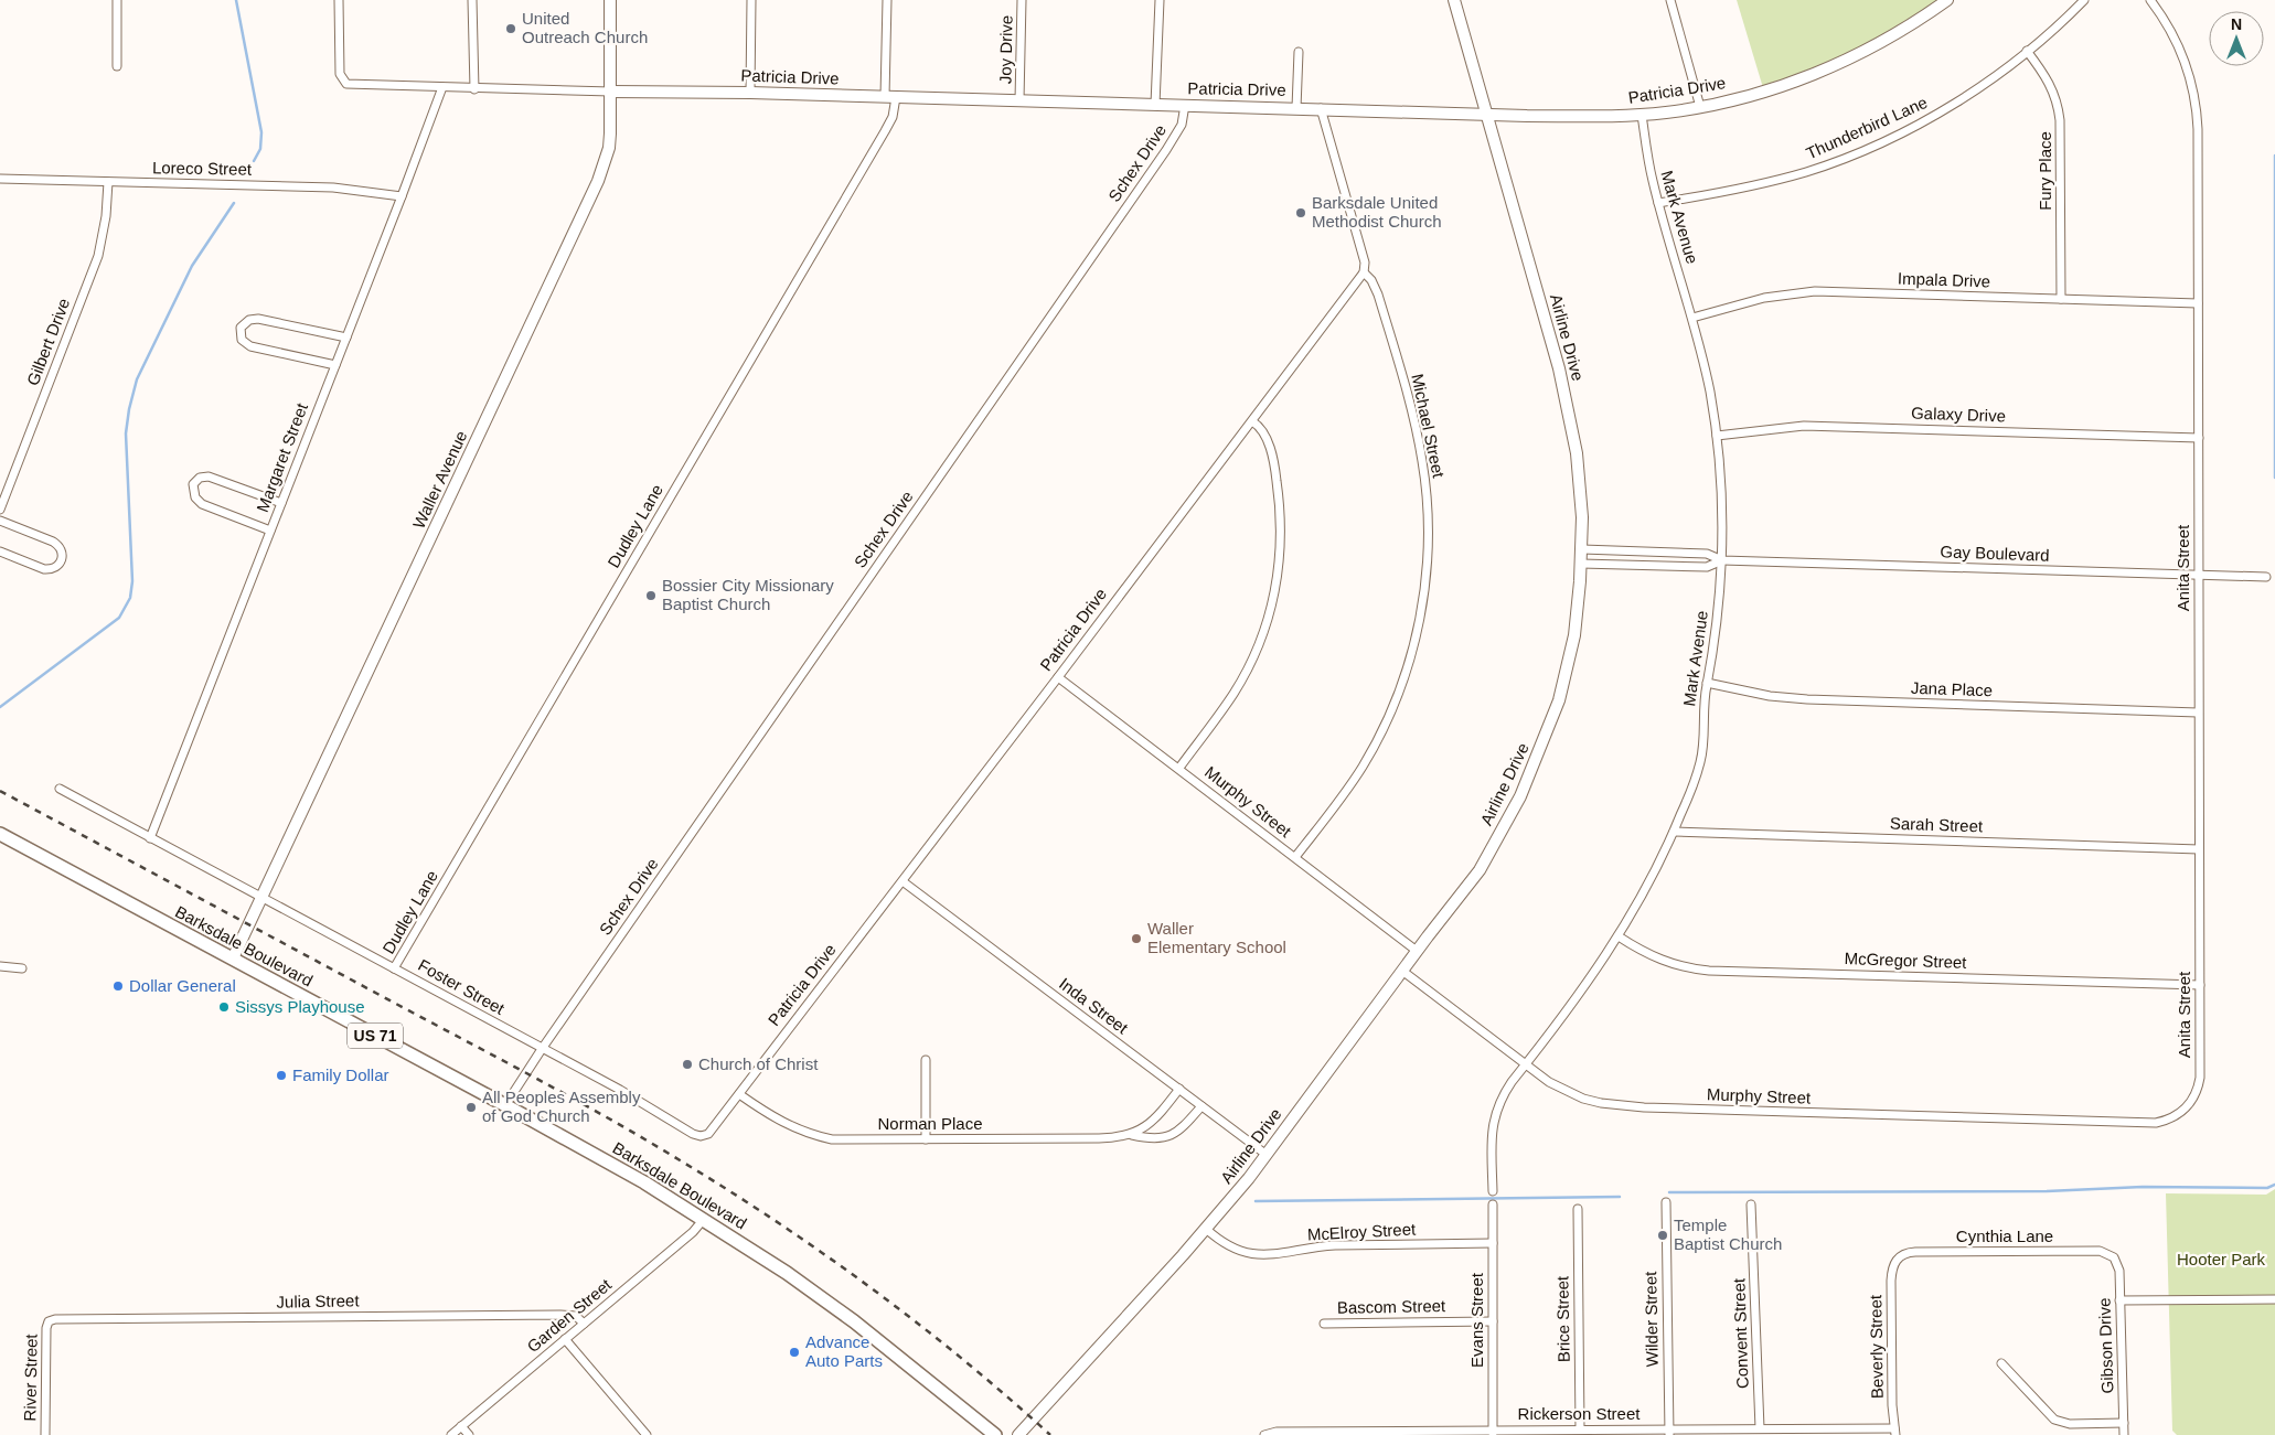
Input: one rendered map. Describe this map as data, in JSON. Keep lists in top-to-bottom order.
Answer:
{
  "streets": {
    "main road": ["Barksdale Boulevard", "US 71"],
    "street": [
      "Joy Drive",
      "Patricia Drive",
      "Thunderbird Lane",
      "Schex Drive",
      "Loreco Street",
      "Fury Place",
      "Mark Avenue",
      "Impala Drive",
      "Airline Drive",
      "Gilbert Drive",
      "Galaxy Drive",
      "Michael Street",
      "Margaret Street",
      "Waller Avenue",
      "Dudley Lane",
      "Gay Boulevard",
      "Anita Street",
      "Jana Place",
      "Murphy Street",
      "Sarah Street",
      "McGregor Street",
      "Foster Street",
      "Inda Street",
      "Norman Place",
      "McElroy Street",
      "Cynthia Lane",
      "Julia Street",
      "Bascom Street",
      "Garden Street",
      "Brice Street",
      "Wilder Street",
      "Evans Street",
      "Convent Street",
      "Gibson Drive",
      "Beverly Street",
      "River Street",
      "Rickerson Street"
    ]
  },
  "crossings": [
    ["Joy Drive", "Patricia Drive"],
    ["Patricia Drive", "Schex Drive"],
    ["Patricia Drive", "Mark Avenue"],
    ["Patricia Drive", "Airline Drive"],
    ["Patricia Drive", "Michael Street"],
    ["Patricia Drive", "Margaret Street"],
    ["Patricia Drive", "Waller Avenue"],
    ["Patricia Drive", "Dudley Lane"],
    ["Patricia Drive", "Murphy Street"],
    ["Patricia Drive", "Foster Street"],
    ["Patricia Drive", "Inda Street"],
    ["Patricia Drive", "Norman Place"],
    ["Thunderbird Lane", "Fury Place"],
    ["Thunderbird Lane", "Mark Avenue"],
    ["Schex Drive", "Barksdale Boulevard"],
    ["Schex Drive", "Foster Street"],
    ["Loreco Street", "Gilbert Drive"],
    ["Loreco Street", "Margaret Street"],
    ["Fury Place", "Impala Drive"],
    ["Mark Avenue", "Impala Drive"],
    ["Mark Avenue", "Galaxy Drive"],
    ["Mark Avenue", "Gay Boulevard"],
    ["Mark Avenue", "Jana Place"],
    ["Mark Avenue", "Murphy Street"],
    ["Mark Avenue", "Sarah Street"],
    ["Mark Avenue", "McGregor Street"],
    ["Impala Drive", "Anita Street"],
    ["Airline Drive", "Gay Boulevard"],
    ["Airline Drive", "Murphy Street"],
    ["Airline Drive", "Inda Street"],
    ["Airline Drive", "McElroy Street"],
    ["Galaxy Drive", "Anita Street"],
    ["Michael Street", "Murphy Street"],
    ["Margaret Street", "Foster Street"],
    ["Waller Avenue", "Barksdale Boulevard"],
    ["Waller Avenue", "Foster Street"],
    ["Dudley Lane", "Foster Street"],
    ["Gay Boulevard", "Anita Street"],
    ["Anita Street", "Jana Place"],
    ["Anita Street", "Murphy Street"],
    ["Anita Street", "Sarah Street"],
    ["Anita Street", "McGregor Street"],
    ["Barksdale Boulevard", "Garden Street"],
    ["Inda Street", "Norman Place"],
    ["McElroy Street", "Evans Street"],
    ["Cynthia Lane", "Gibson Drive"],
    ["Cynthia Lane", "Beverly Street"],
    ["Julia Street", "Garden Street"],
    ["Julia Street", "River Street"],
    ["Bascom Street", "Evans Street"],
    ["Brice Street", "Rickerson Street"],
    ["Wilder Street", "Rickerson Street"],
    ["Evans Street", "Rickerson Street"],
    ["Convent Street", "Rickerson Street"],
    ["Beverly Street", "Rickerson Street"]
  ],
  "parks": ["Hooter Park"],
  "places": [
    "United Outreach Church",
    "Barksdale United Methodist Church",
    "Bossier City Missionary Baptist Church",
    "Waller Elementary School",
    "Dollar General",
    "Sissys Playhouse",
    "Church of Christ",
    "Family Dollar",
    "All Peoples Assembly of God Church",
    "Temple Baptist Church",
    "Advance Auto Parts"
  ],
  "north": "top"
}
